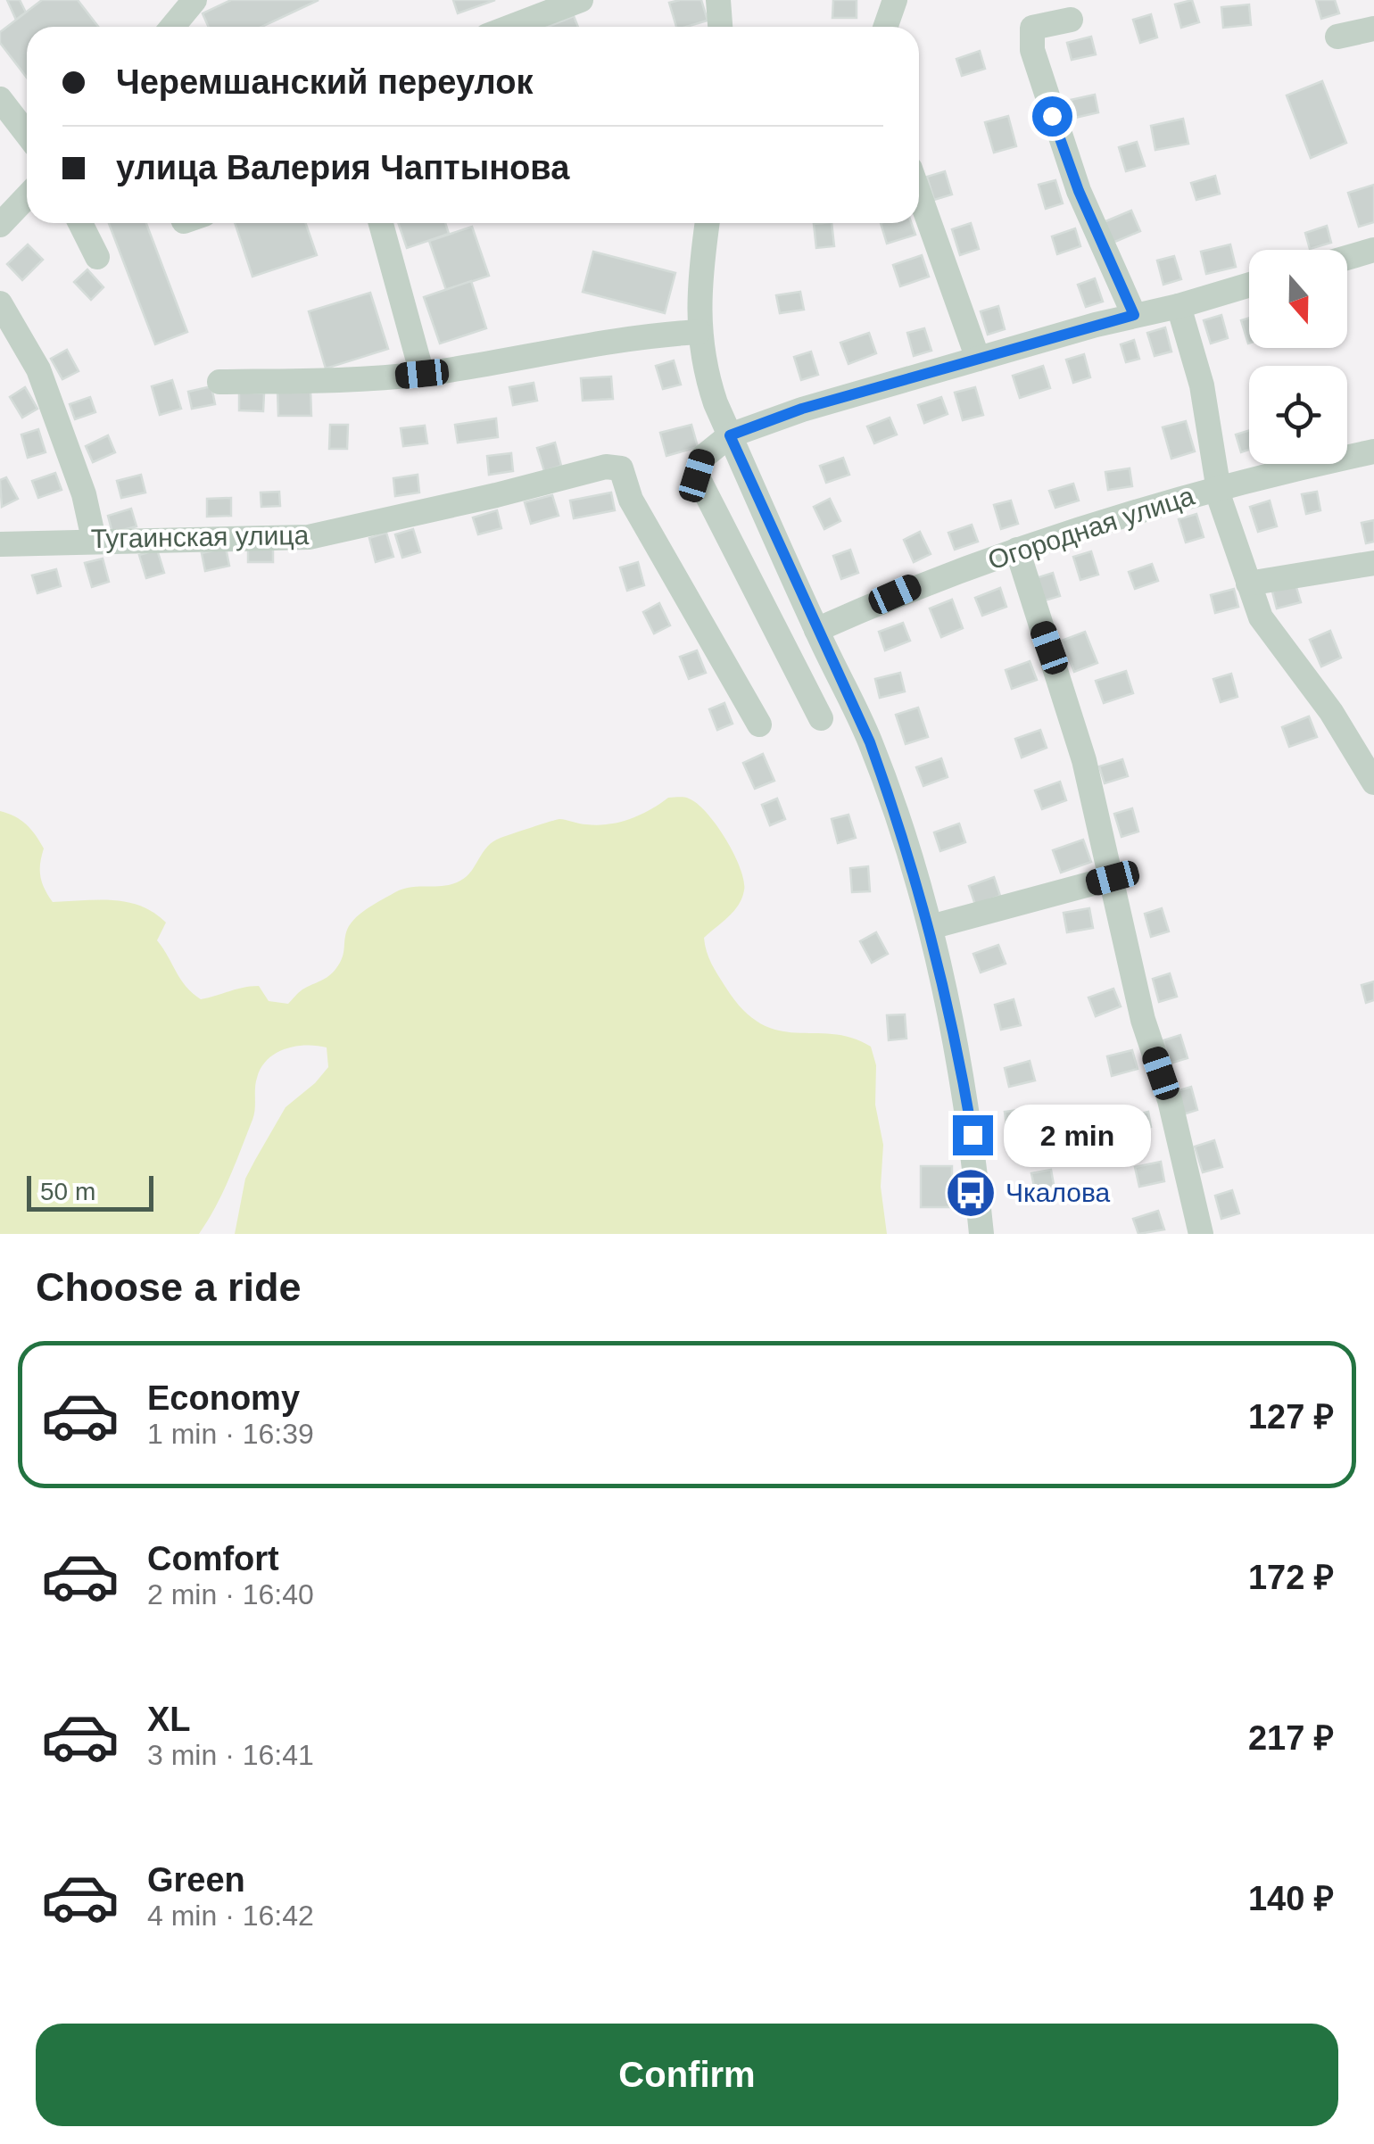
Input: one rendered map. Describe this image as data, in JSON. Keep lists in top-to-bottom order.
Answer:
{
  "streets": {
    "street": ["Огородная улица", "Тугаинская улица"]
  },
  "places": {
    "bus stop": ["Чкалова"]
  },
  "scale_bar": "50 m",
  "north": "bottom",
  "page": {
    "banner": ["Черемшанский переулок", "улица Валерия Чаптынова"],
    "bubble": "2 min",
    "scale": "50 m",
    "heading": "Choose a ride",
    "list": [
      {
        "name": "Economy",
        "note": "1 min · 16:39",
        "value": "127 ₽"
      },
      {
        "name": "Comfort",
        "note": "2 min · 16:40",
        "value": "172 ₽"
      },
      {
        "name": "XL",
        "note": "3 min · 16:41",
        "value": "217 ₽"
      },
      {
        "name": "Green",
        "note": "4 min · 16:42",
        "value": "140 ₽"
      }
    ],
    "buttons": "Confirm"
  }
}
